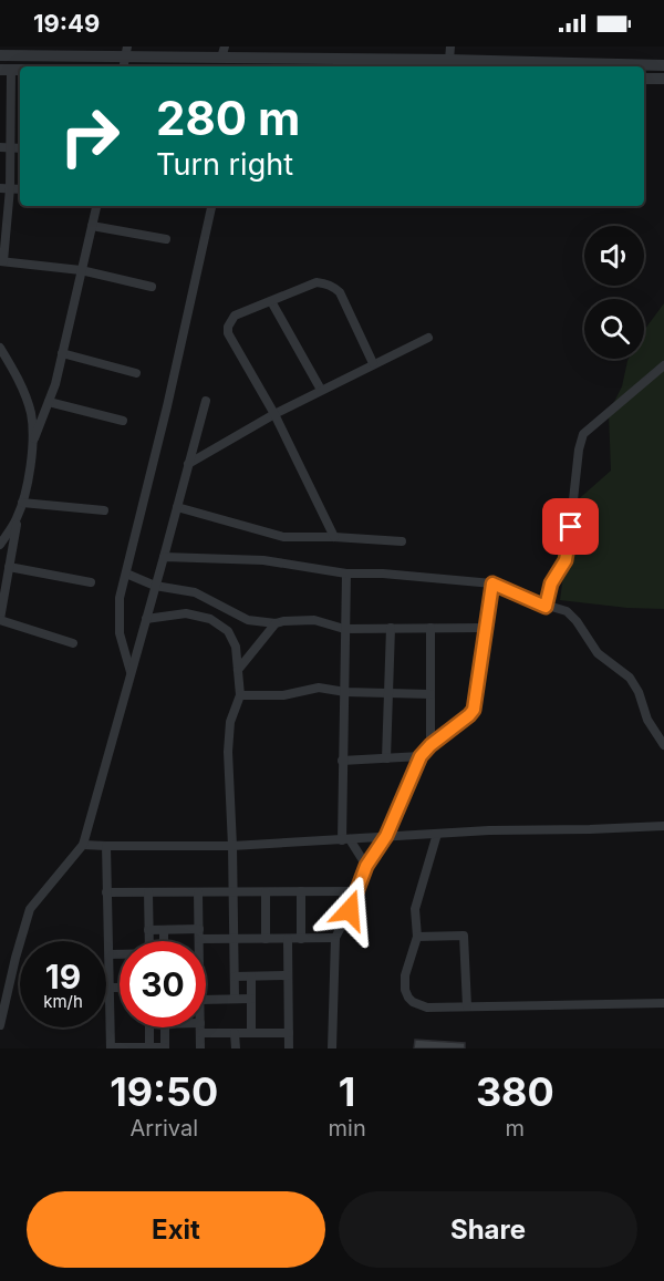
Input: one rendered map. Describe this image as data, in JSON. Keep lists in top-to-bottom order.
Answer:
{
  "page": {
    "status": "19:49",
    "turn": ["280 m", "Turn right"],
    "speed": "19 km/h",
    "limit": "30",
    "eta": [
      "19:50",
      "Arrival",
      "1",
      "min",
      "380",
      "m"
    ],
    "buttons": ["Exit", "Share"]
  }
}
